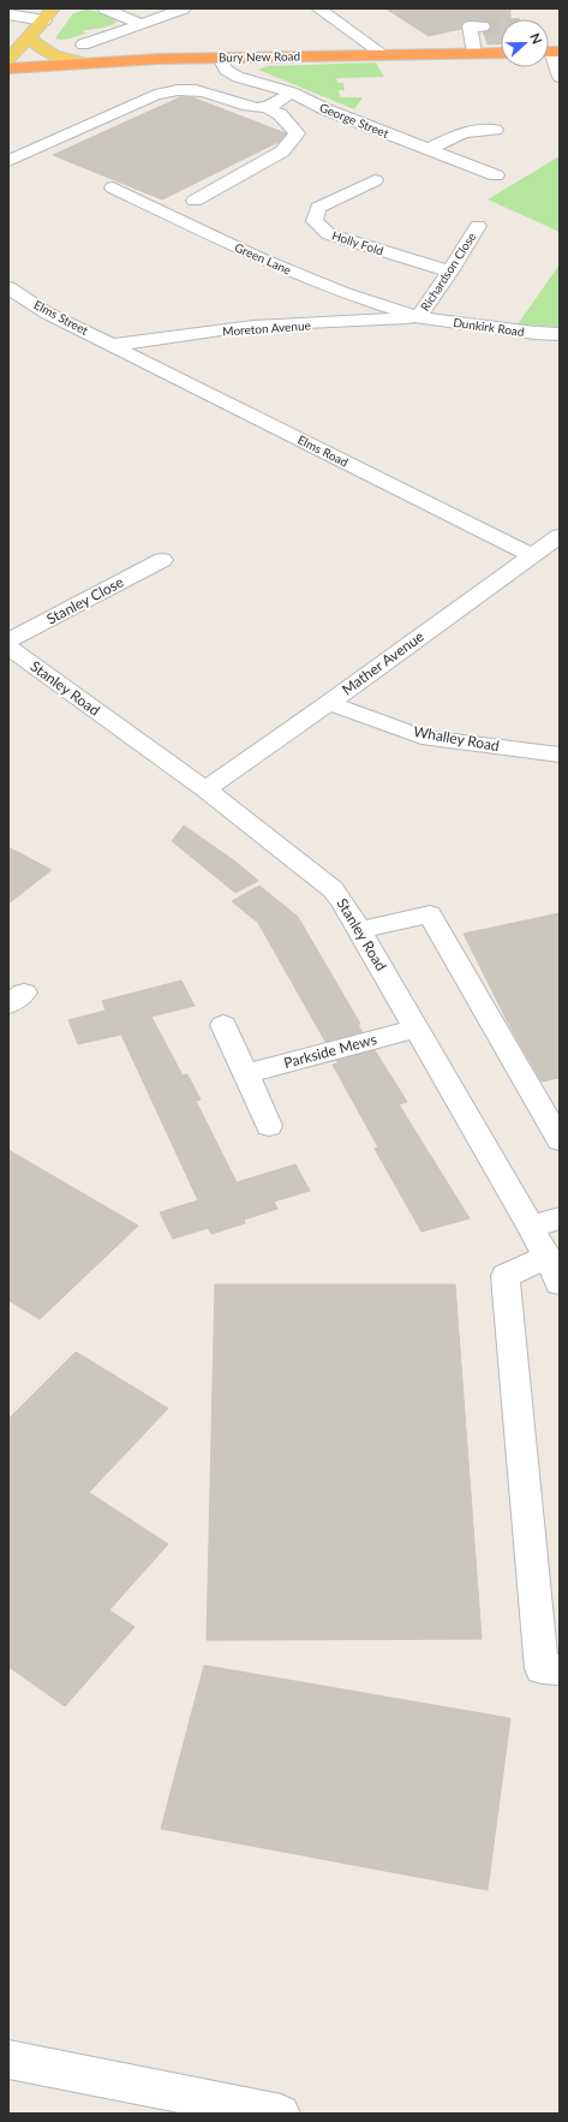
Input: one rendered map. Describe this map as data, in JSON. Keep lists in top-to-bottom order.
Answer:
{
  "streets": {
    "highway": ["Bury New Road"],
    "street": [
      "George Street",
      "Holly Fold",
      "Green Lane",
      "Richardson Close",
      "Elms Street",
      "Dunkirk Road",
      "Moreton Avenue",
      "Elms Road",
      "Stanley Close",
      "Mather Avenue",
      "Stanley Road",
      "Whalley Road",
      "Parkside Mews"
    ]
  },
  "crossings": [
    ["Bury New Road", "George Street"],
    ["Holly Fold", "Richardson Close"],
    ["Green Lane", "Richardson Close"],
    ["Green Lane", "Dunkirk Road"],
    ["Green Lane", "Moreton Avenue"],
    ["Richardson Close", "Dunkirk Road"],
    ["Richardson Close", "Moreton Avenue"],
    ["Elms Street", "Moreton Avenue"],
    ["Elms Street", "Elms Road"],
    ["Dunkirk Road", "Moreton Avenue"],
    ["Moreton Avenue", "Elms Road"],
    ["Elms Road", "Mather Avenue"],
    ["Mather Avenue", "Stanley Road"],
    ["Mather Avenue", "Whalley Road"],
    ["Stanley Road", "Parkside Mews"]
  ],
  "north": "right"
}
